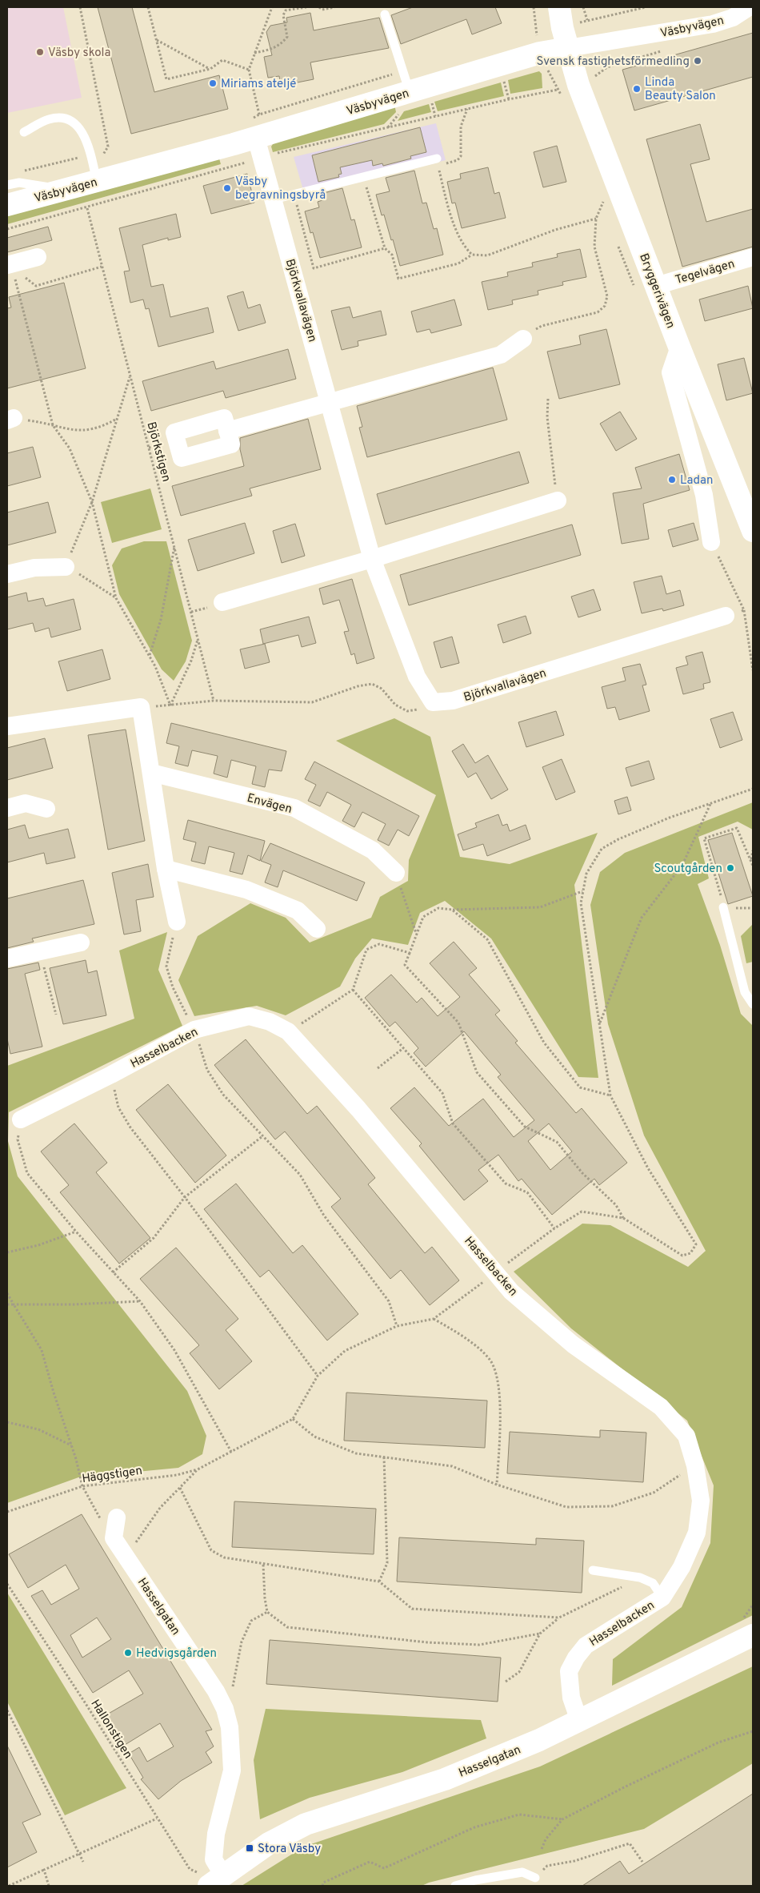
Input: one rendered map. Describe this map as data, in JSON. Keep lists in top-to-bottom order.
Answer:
{
  "streets": {
    "street": [
      "Väsbyvägen",
      "Tegelvägen",
      "Bryggerivägen",
      "Björkvallavägen",
      "Envägen",
      "Hasselbacken",
      "Hasselgatan"
    ],
    "path": ["Björkstigen", "Häggstigen", "Hallonstigen"]
  },
  "crossings": [
    ["Väsbyvägen", "Bryggerivägen"],
    ["Väsbyvägen", "Björkvallavägen"],
    ["Tegelvägen", "Bryggerivägen"],
    ["Hasselbacken", "Hasselgatan"],
    ["Hasselgatan", "Hallonstigen"]
  ],
  "places": {
    "other": [
      "Väsby skola",
      "Svensk fastighetsförmedling",
      "Miriams ateljé",
      "Linda Beauty Salon",
      "Väsby begravningsbyrå",
      "Ladan",
      "Scoutgården",
      "Hedvigsgården"
    ],
    "transit": ["Stora Väsby"]
  }
}
